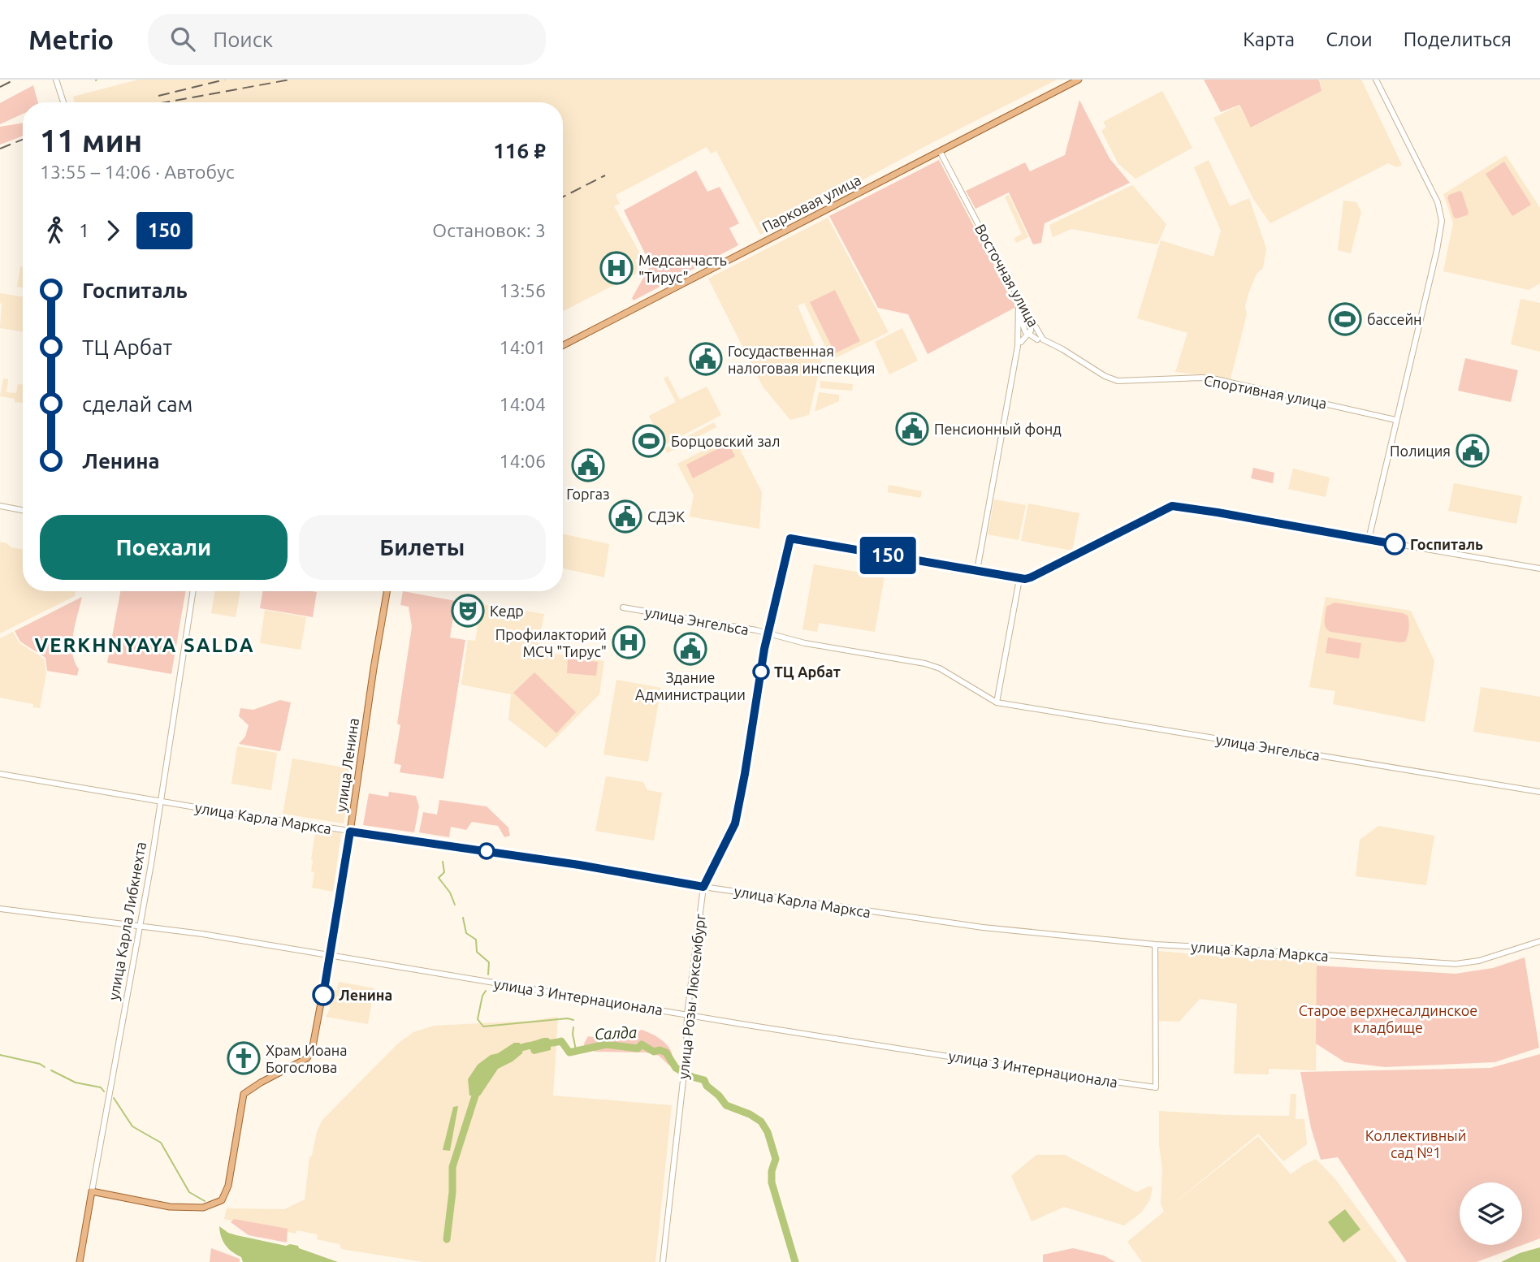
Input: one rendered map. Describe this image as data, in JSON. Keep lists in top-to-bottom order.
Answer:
{
  "streets": {
    "main road": ["Парковая улица", "улица Ленина", "улица Карла Либкнехта"],
    "street": [
      "Восточная улица",
      "Спортивная улица",
      "улица Энгельса",
      "улица Карла Маркса",
      "улица 3 Интернационала",
      "улица Розы Люксембург"
    ]
  },
  "crossings": [
    ["Парковая улица", "Восточная улица"],
    ["Восточная улица", "Спортивная улица"],
    ["Восточная улица", "улица Розы Люксембург"],
    ["улица Энгельса", "улица Розы Люксембург"],
    ["улица Ленина", "улица Карла Маркса"],
    ["улица Ленина", "улица Карла Либкнехта"],
    ["улица Ленина", "улица 3 Интернационала"],
    ["улица Карла Маркса", "улица Карла Либкнехта"],
    ["улица Карла Маркса", "улица 3 Интернационала"],
    ["улица Карла Маркса", "улица Розы Люксембург"],
    ["улица Карла Либкнехта", "улица 3 Интернационала"],
    ["улица 3 Интернационала", "улица Розы Люксембург"]
  ],
  "districts": ["VERKHNYAYA SALDA"],
  "water": ["Салда"],
  "parks": ["Старое верхнесалдинское кладбище", "Коллективный сад №1"],
  "places": {
    "hospital": ["Медсанчасть \"Тирус\"", "Профилакторий МСЧ \"Тирус\""],
    "sports": ["бассейн", "Борцовский зал"],
    "public building": [
      "Госудаственная налоговая инспекция",
      "Пенсионный фонд",
      "Полиция",
      "Горгаз",
      "СДЭК",
      "Здание Администрации"
    ],
    "other": ["Госпиталь", "ТЦ Арбат", "Ленина"],
    "theatre": ["Кедр"],
    "church": ["Храм Иоана Богослова"]
  },
  "lines": ["bus line 150"],
  "page": {
    "header": "Metrio",
    "search": "Поиск",
    "nav": ["Карта", "Слои", "Поделиться"],
    "on_map": "150",
    "heading": ["11 мин", "13:55 – 14:06 · Автобус", "116 ₽"],
    "legs": ["1", "150", "Остановок: 3"],
    "list": [
      {
        "name": "Госпиталь",
        "value": "13:56"
      },
      {
        "name": "ТЦ Арбат",
        "value": "14:01"
      },
      {
        "name": "сделай сам",
        "value": "14:04"
      },
      {
        "name": "Ленина",
        "value": "14:06"
      }
    ],
    "buttons": ["Поехали", "Билеты"]
  }
}
